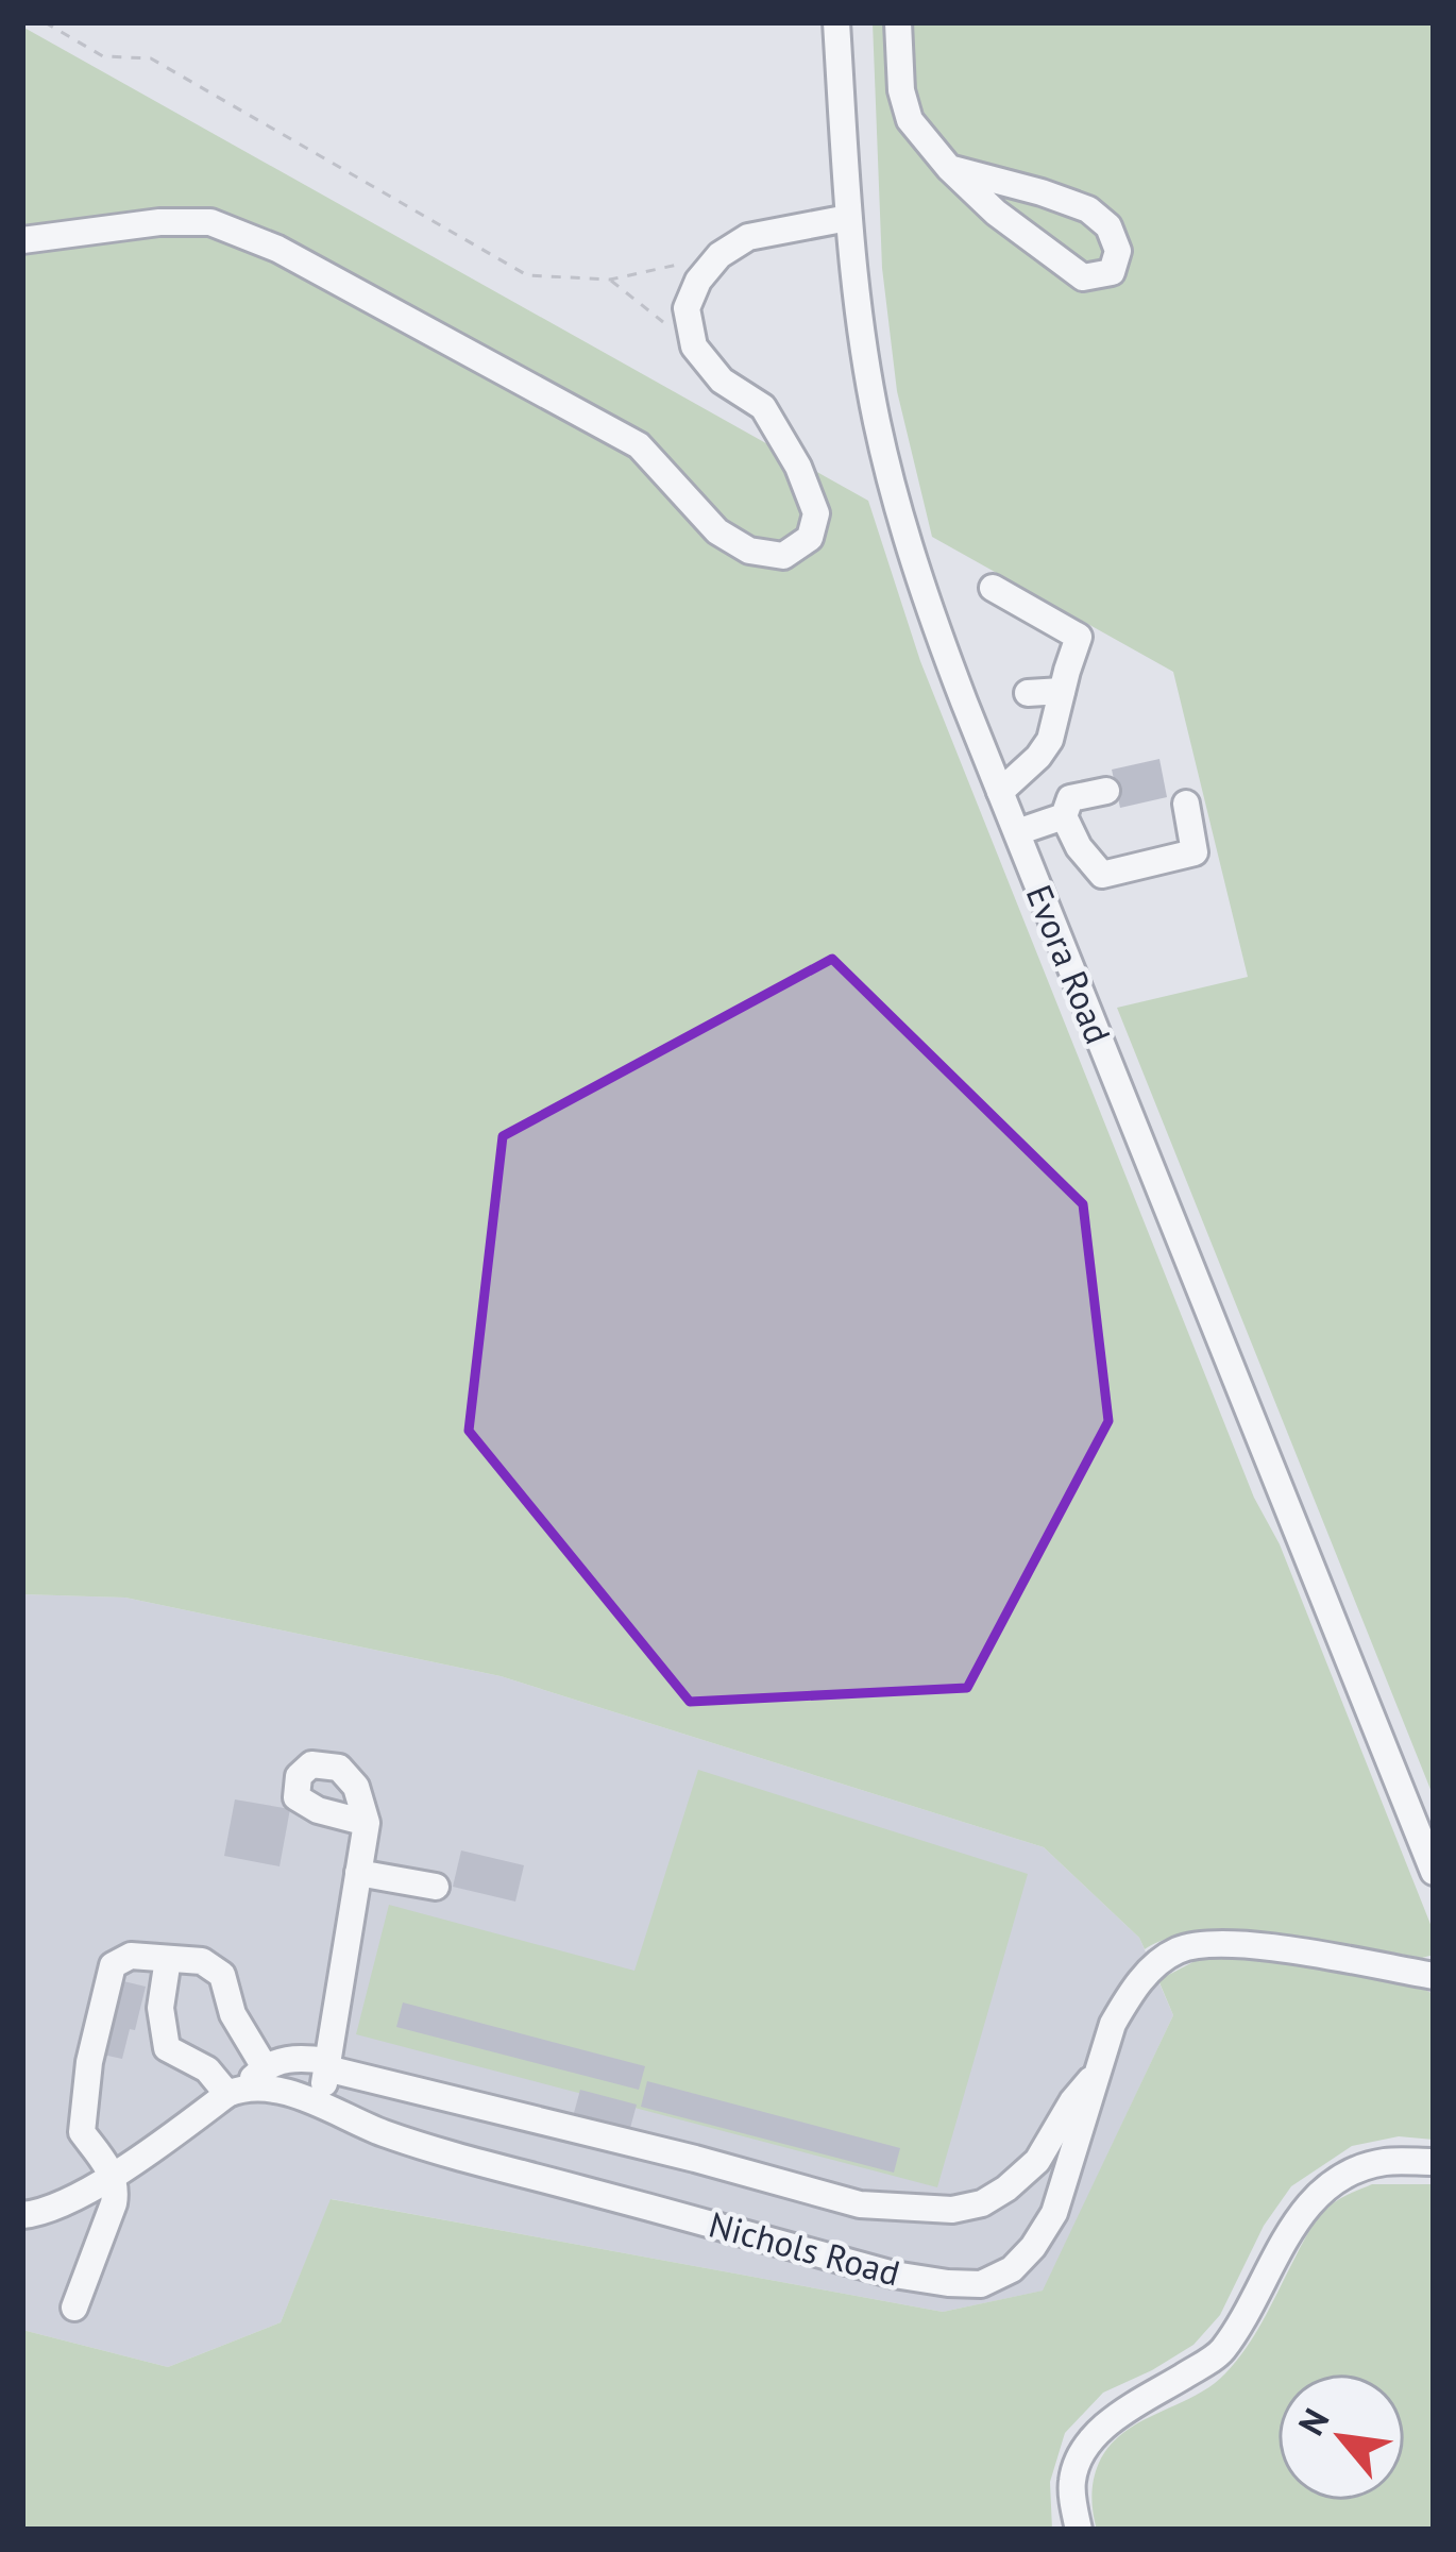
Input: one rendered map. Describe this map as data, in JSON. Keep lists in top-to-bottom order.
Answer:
{
  "streets": {
    "street": ["Evora Road", "Nichols Road"]
  },
  "north": "top left"
}
